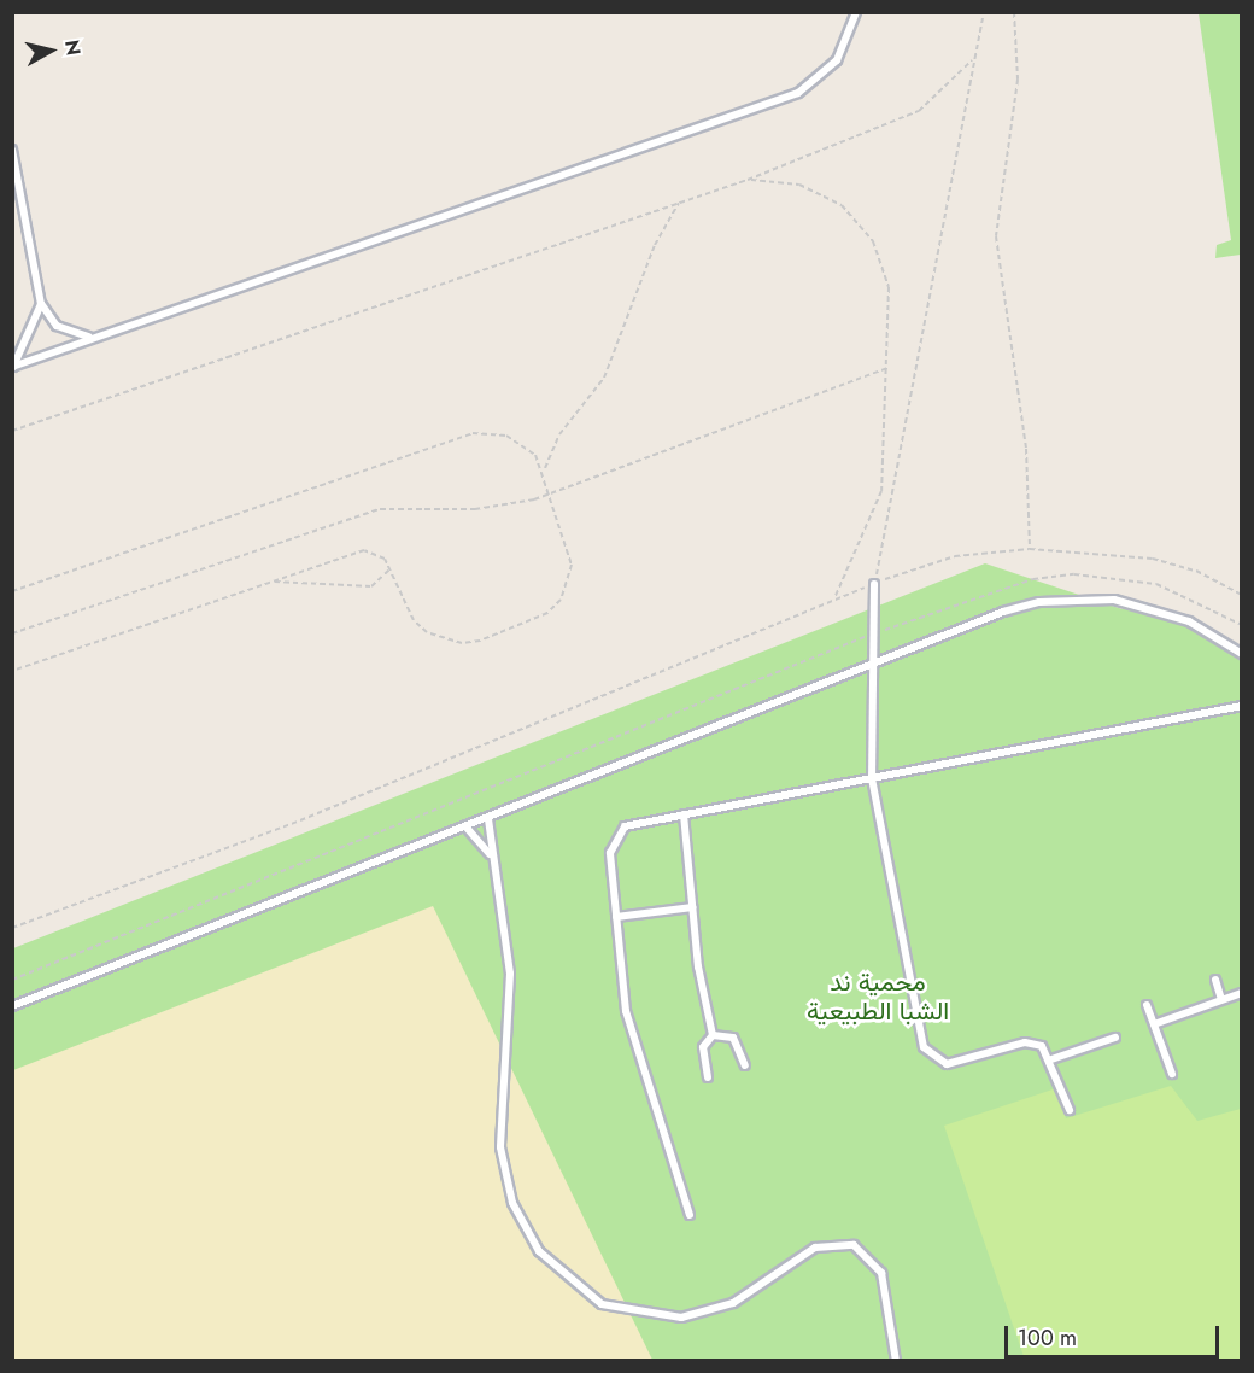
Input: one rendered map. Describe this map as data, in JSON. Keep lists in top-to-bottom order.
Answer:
{
  "parks": ["محمية ند الشبا الطبيعية"],
  "scale_bar": "100 m",
  "north": "right"
}
